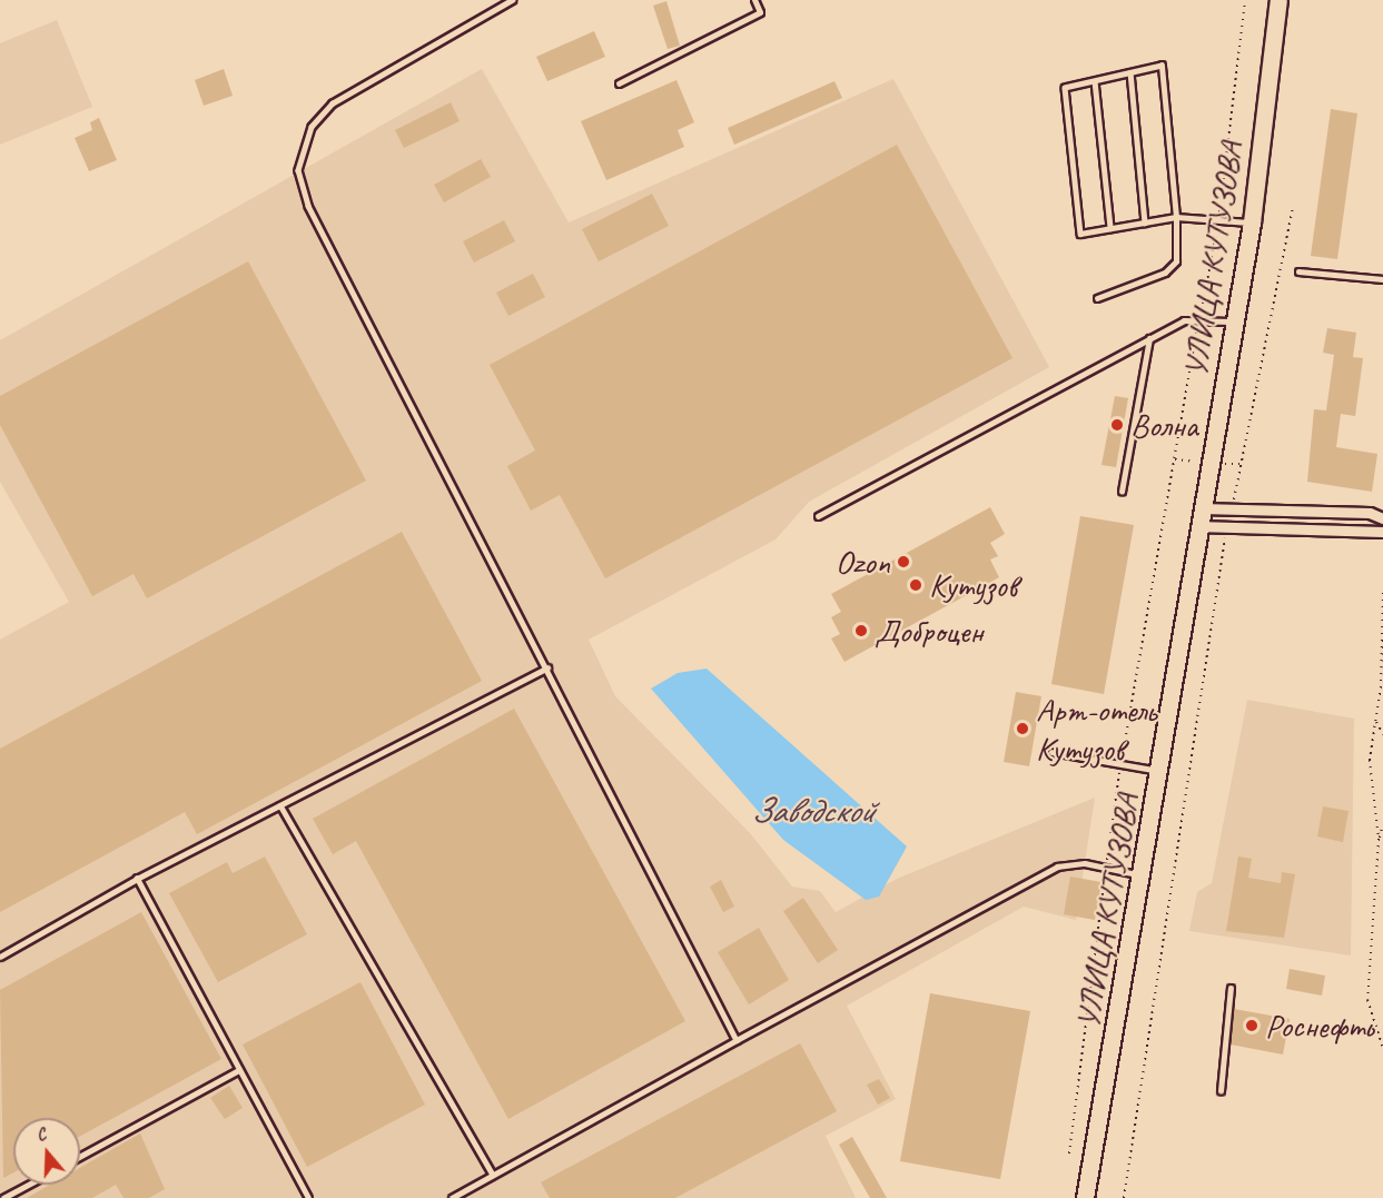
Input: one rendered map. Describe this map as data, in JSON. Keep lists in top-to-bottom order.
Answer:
{
  "streets": {
    "main road": ["УЛИЦА КУТУЗОВА"]
  },
  "water": ["Заводской"],
  "places": [
    "Волна",
    "Ozon",
    "Кутузов",
    "Доброцен",
    "Арт-отель Кутузов",
    "Роснефть"
  ],
  "north": "top"
}
